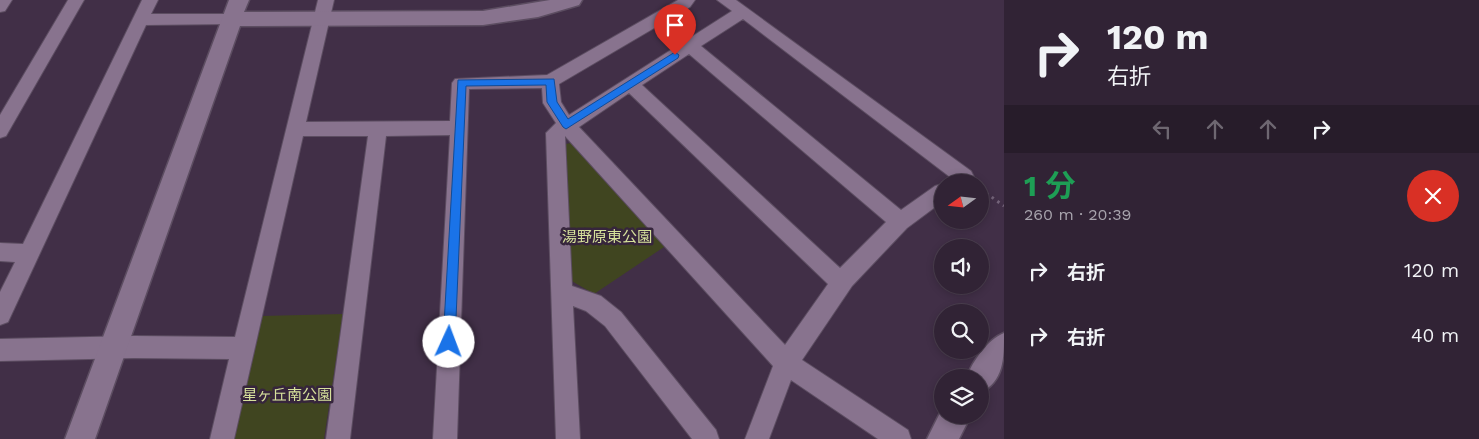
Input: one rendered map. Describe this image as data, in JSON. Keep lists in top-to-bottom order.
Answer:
{
  "parks": ["湯野原東公園", "星ヶ丘南公園"],
  "north": "left",
  "page": {
    "turn": ["120 m", "右折"],
    "heading": ["1 分", "260 m · 20:39"],
    "list": [
      {
        "name": "右折",
        "value": "120 m"
      },
      {
        "name": "右折",
        "value": "40 m"
      }
    ]
  }
}
